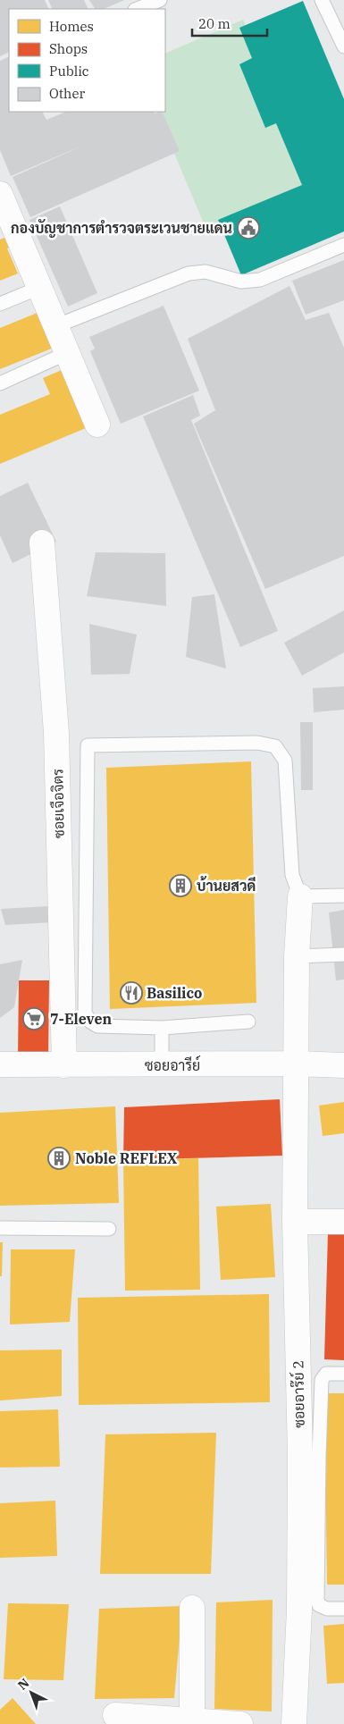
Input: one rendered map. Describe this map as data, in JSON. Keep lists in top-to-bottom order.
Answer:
{
  "streets": {
    "street": ["ซอยเจือจิตร", "ซอยอารีย์", "ซอยอาร๊ย์ 2"]
  },
  "crossings": [
    ["ซอยเจือจิตร", "ซอยอารีย์"],
    ["ซอยอารีย์", "ซอยอาร๊ย์ 2"]
  ],
  "places": {
    "public building": ["กองบัญชาการตำรวจตระเวนชายแดน"],
    "building": ["บ้านยสวดี", "Noble REFLEX"],
    "restaurant": ["Basilico"],
    "supermarket": ["7-Eleven"]
  },
  "legend": [
    "Homes",
    "Shops",
    "Public",
    "Other"
  ],
  "scale_bar": "20 m",
  "north": "top left"
}
